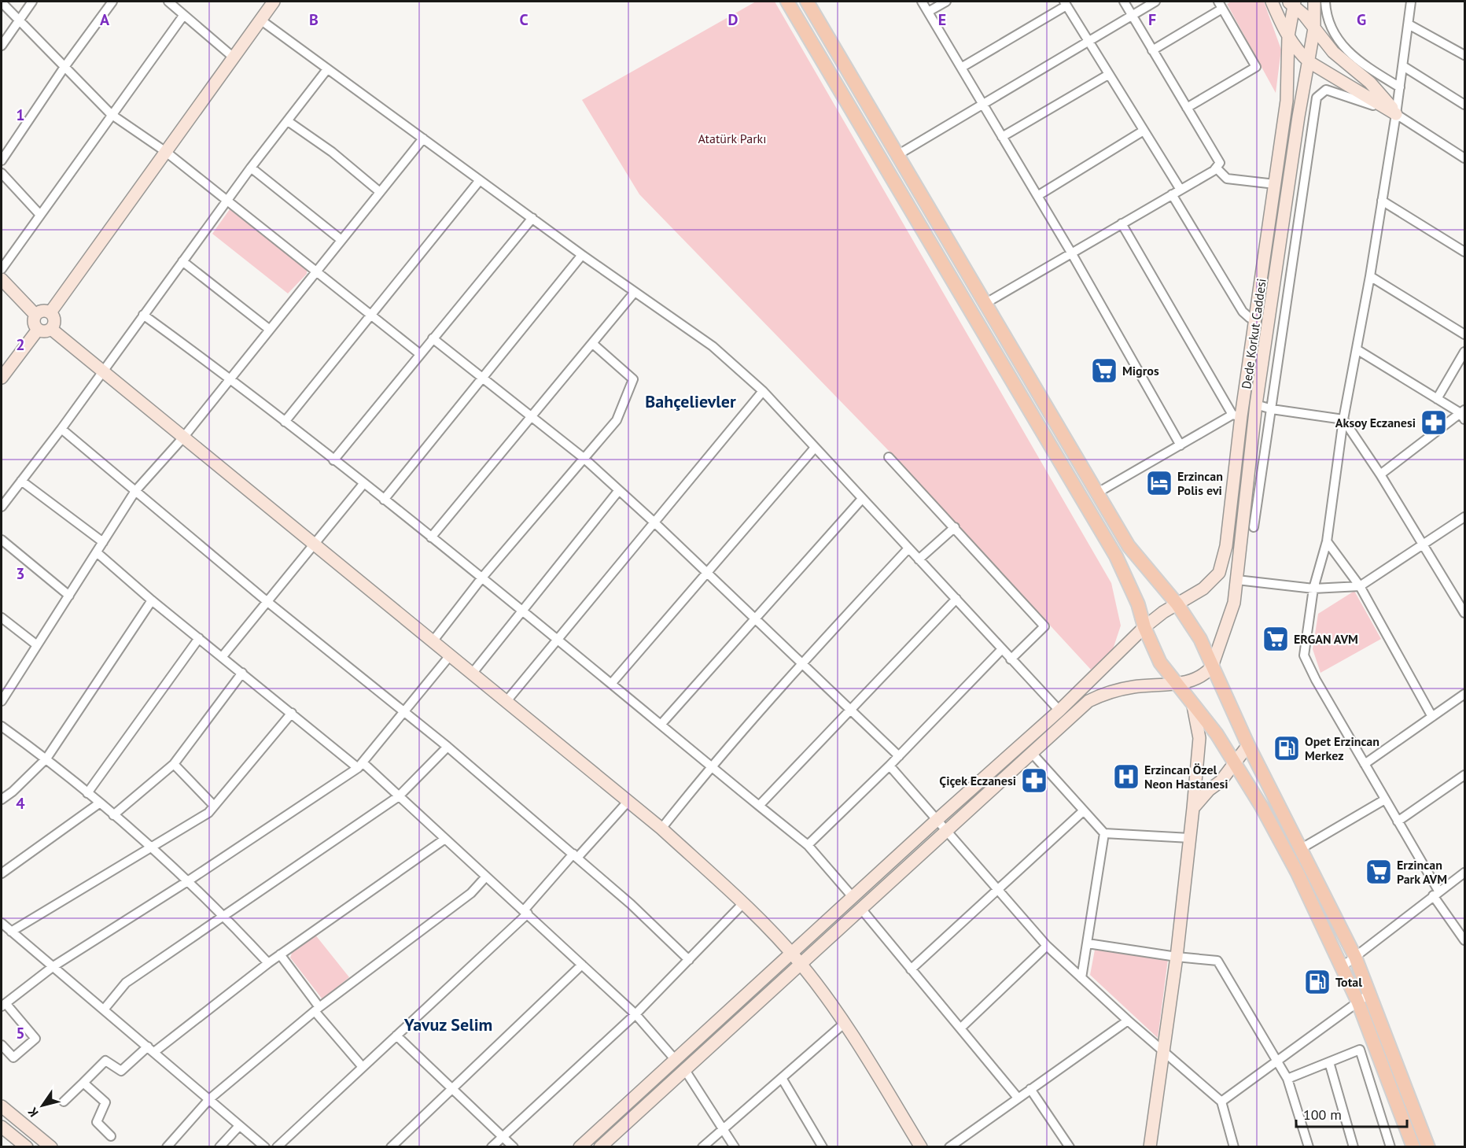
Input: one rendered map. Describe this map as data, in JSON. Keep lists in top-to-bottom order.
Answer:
{
  "streets": {
    "main road": ["Dede Korkut Caddesi"]
  },
  "districts": ["Bahçelievler", "Yavuz Selim"],
  "parks": ["Atatürk Parkı"],
  "places": {
    "supermarket": ["Migros", "ERGAN AVM", "Erzincan Park AVM"],
    "pharmacy": ["Aksoy Eczanesi", "Çiçek Eczanesi"],
    "hotel": ["Erzincan Polis evi"],
    "fuel station": ["Opet Erzincan Merkez", "Total"],
    "hospital": ["Erzincan Özel Neon Hastanesi"]
  },
  "scale_bar": "100 m",
  "north": "bottom left",
  "grid": {
    "columns": [
      "A",
      "B",
      "C",
      "D",
      "E",
      "F",
      "G"
    ],
    "rows": [
      "1",
      "2",
      "3",
      "4",
      "5"
    ]
  }
}
